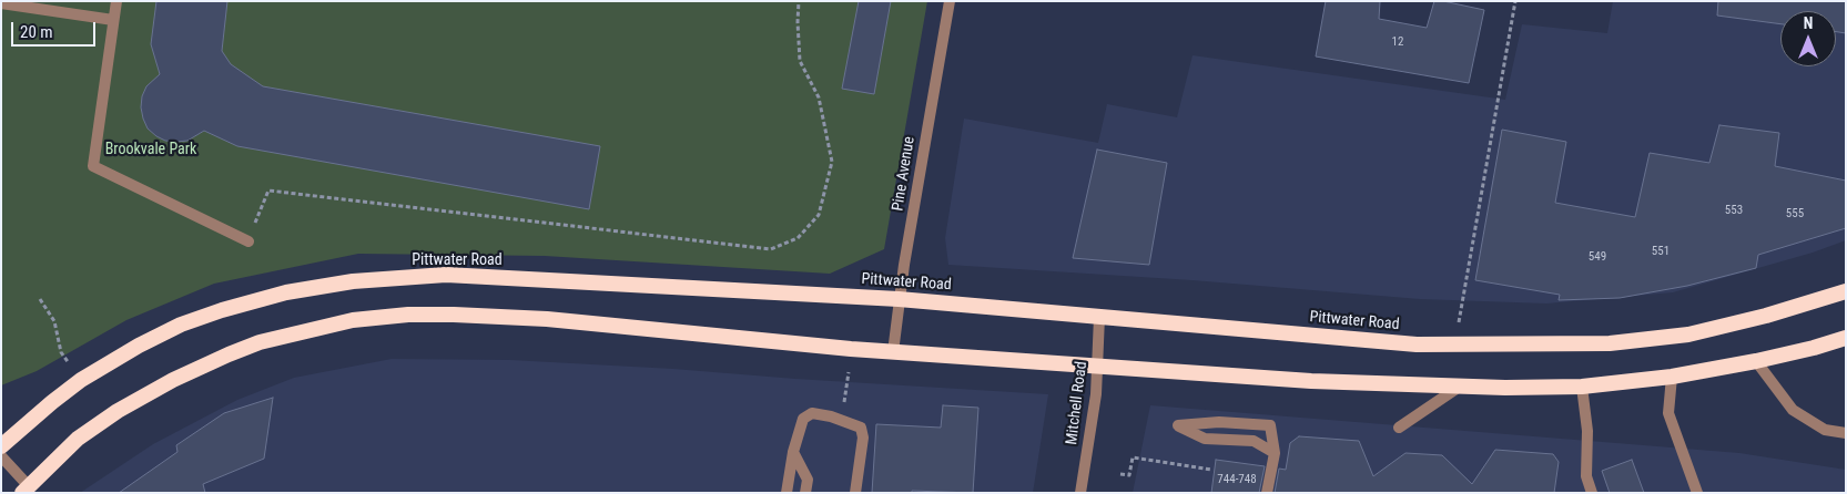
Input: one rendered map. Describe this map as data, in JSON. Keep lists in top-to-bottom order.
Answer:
{
  "streets": {
    "highway": ["Pittwater Road"],
    "street": ["Pine Avenue", "Mitchell Road"]
  },
  "crossings": [
    ["Pine Avenue", "Pittwater Road"],
    ["Pittwater Road", "Mitchell Road"]
  ],
  "parks": ["Brookvale Park"],
  "house_numbers": [
    "12",
    "553",
    "555",
    "551",
    "549",
    "744-748"
  ],
  "scale_bar": "20 m",
  "north": "top"
}
